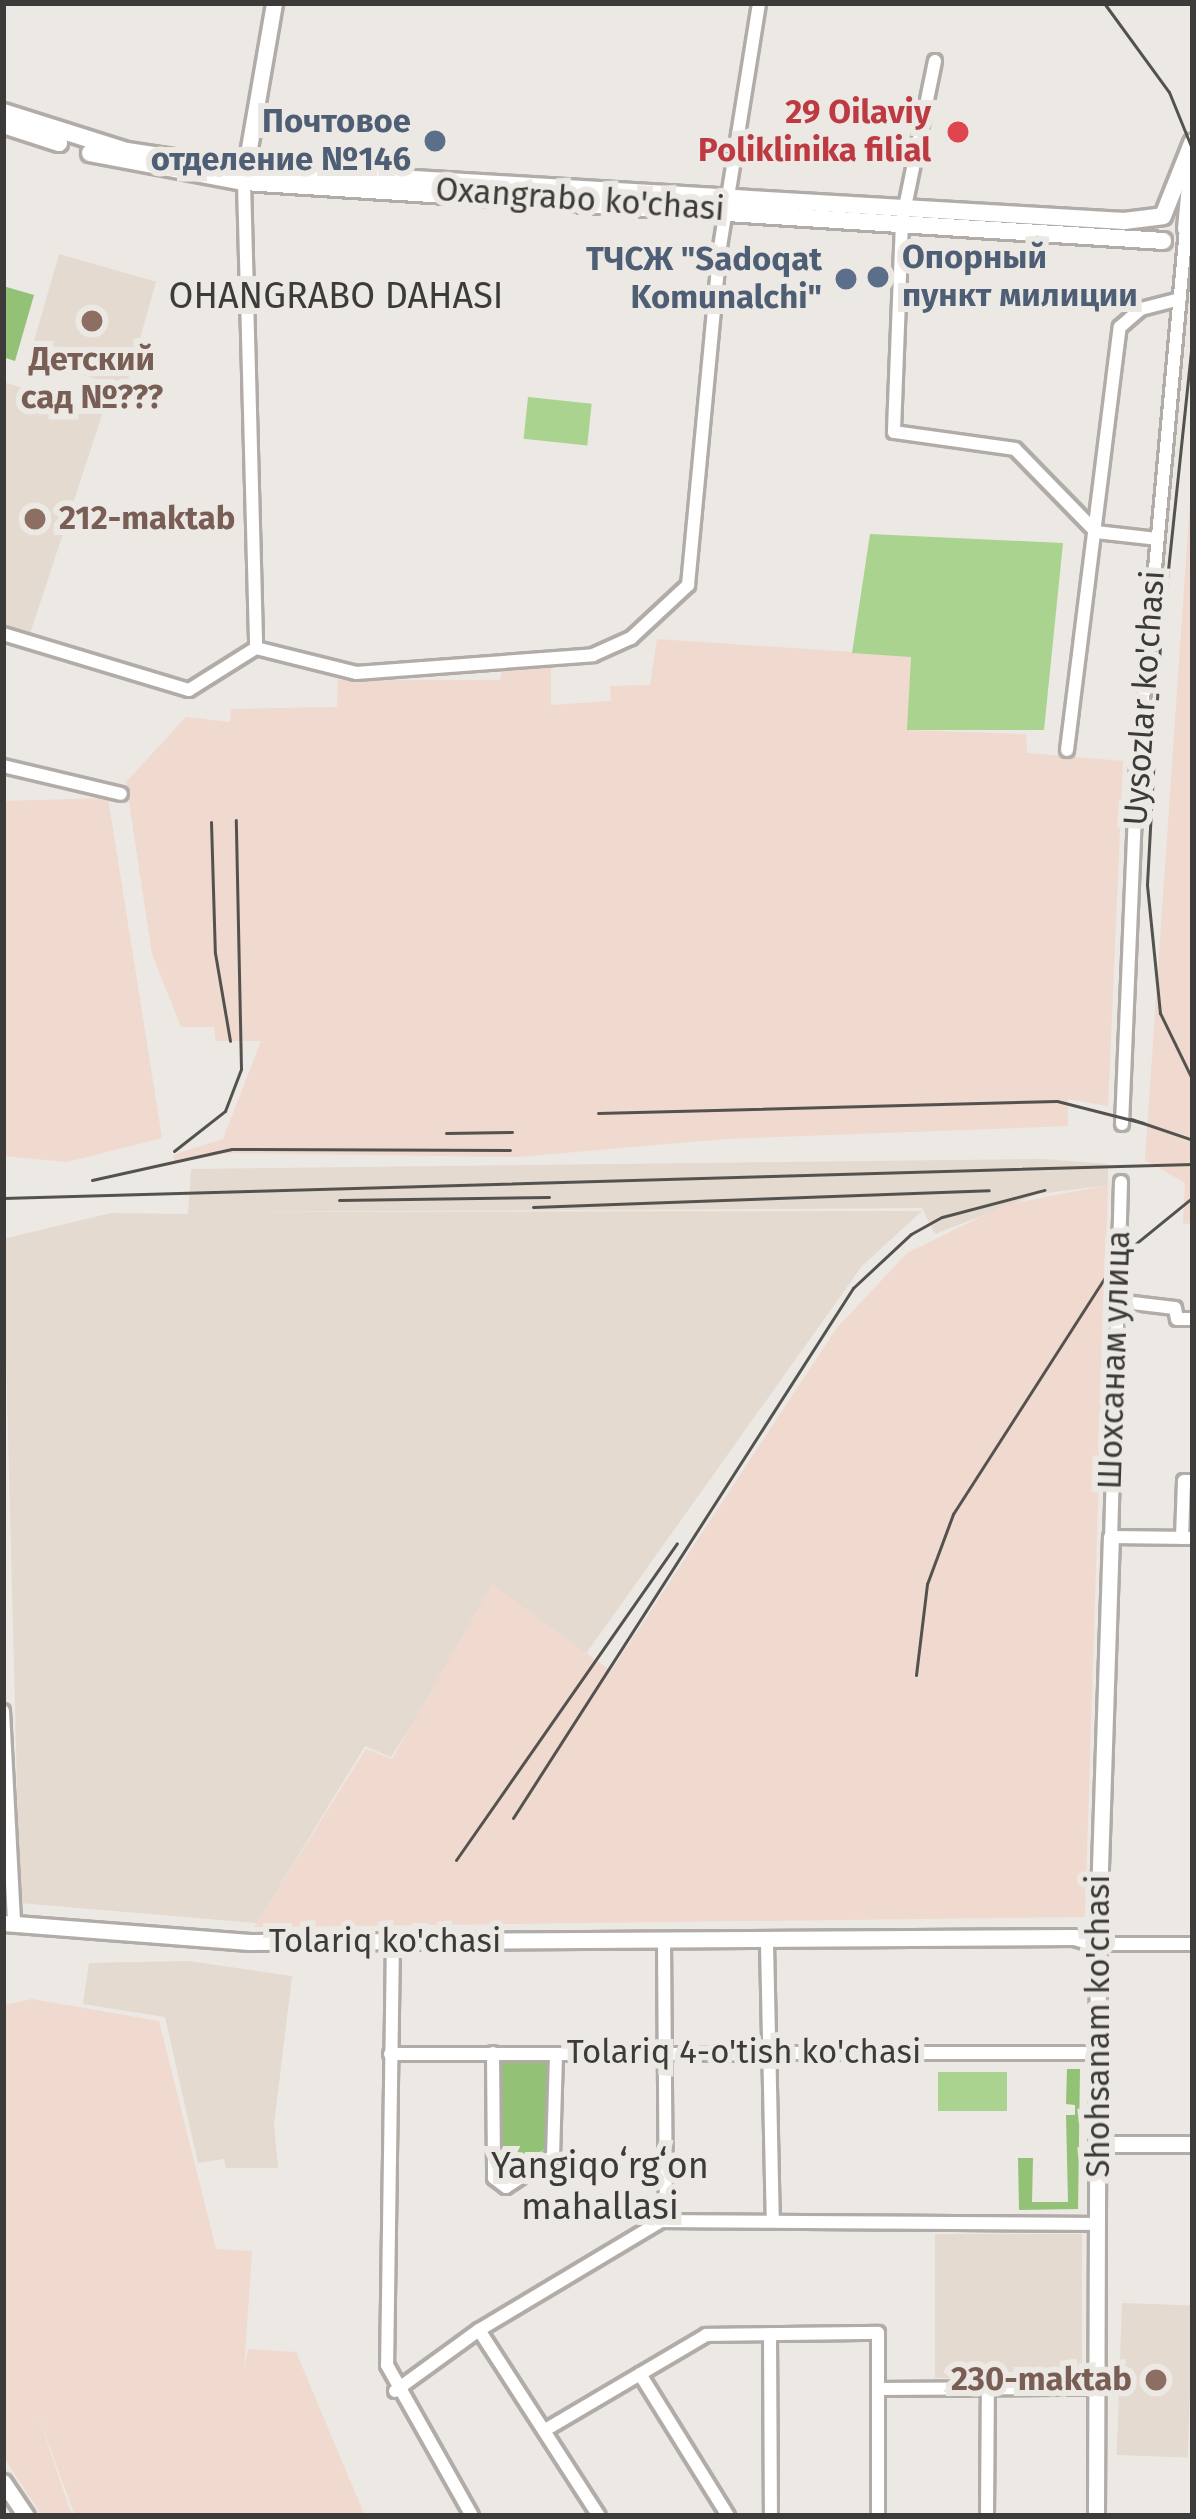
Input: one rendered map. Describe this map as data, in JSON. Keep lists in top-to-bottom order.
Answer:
{
  "streets": {
    "main road": ["Oxangrabo ko'chasi", "Uysozlar ko'chasi"],
    "street": [
      "Шохсанам улица",
      "Tolariq ko'chasi",
      "Shohsanam ko'chasi",
      "Tolariq 4-o'tish ko'chasi"
    ]
  },
  "crossings": [
    ["Oxangrabo ko'chasi", "Uysozlar ko'chasi"],
    ["Шохсанам улица", "Shohsanam ko'chasi"],
    ["Tolariq ko'chasi", "Shohsanam ko'chasi"],
    ["Shohsanam ko'chasi", "Tolariq 4-o'tish ko'chasi"]
  ],
  "districts": ["OHANGRABO DAHASI", "Yangiqoʻrgʻon mahallasi"],
  "places": [
    "29 Oilaviy Poliklinika filial",
    "Почтовое отделение №146",
    "Опорный пункт милиции",
    "ТЧСЖ \"Sadoqat Komunalchi\"",
    "Детский сад №???",
    "212-maktab",
    "230-maktab"
  ]
}
